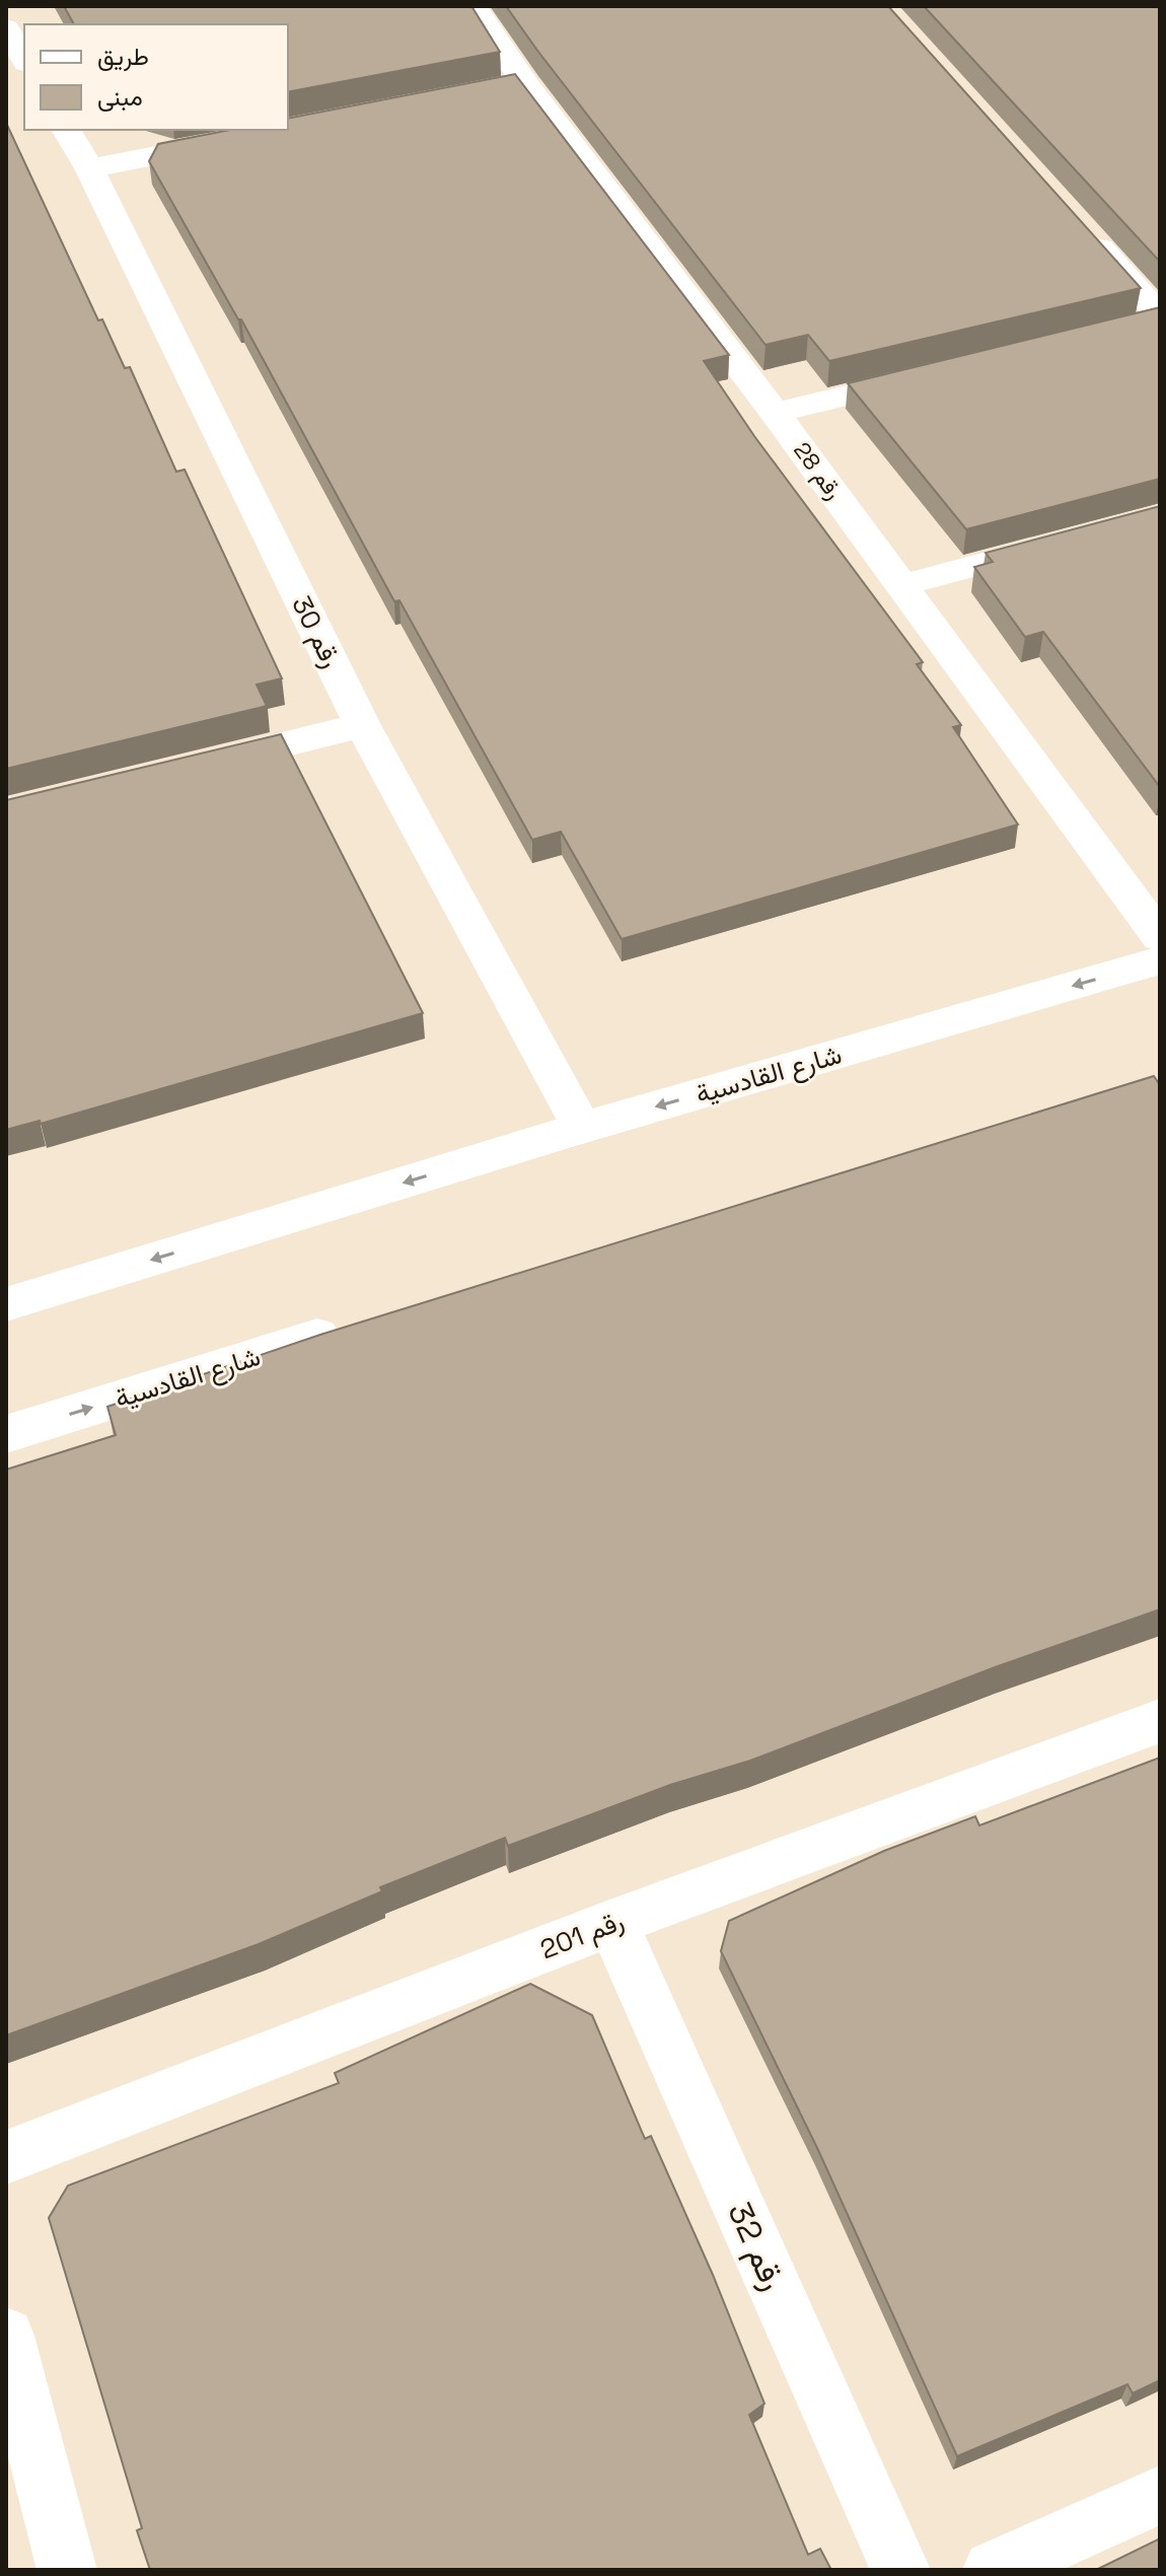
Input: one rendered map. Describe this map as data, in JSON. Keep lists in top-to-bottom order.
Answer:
{
  "streets": {
    "street": [
      "رقم 28",
      "رقم 30",
      "شارع القادسية",
      "رقم 201",
      "رقم 32"
    ]
  },
  "crossings": [
    ["رقم 30", "شارع القادسية"],
    ["رقم 201", "رقم 32"]
  ],
  "legend": ["طريق", "مبنى"]
}
